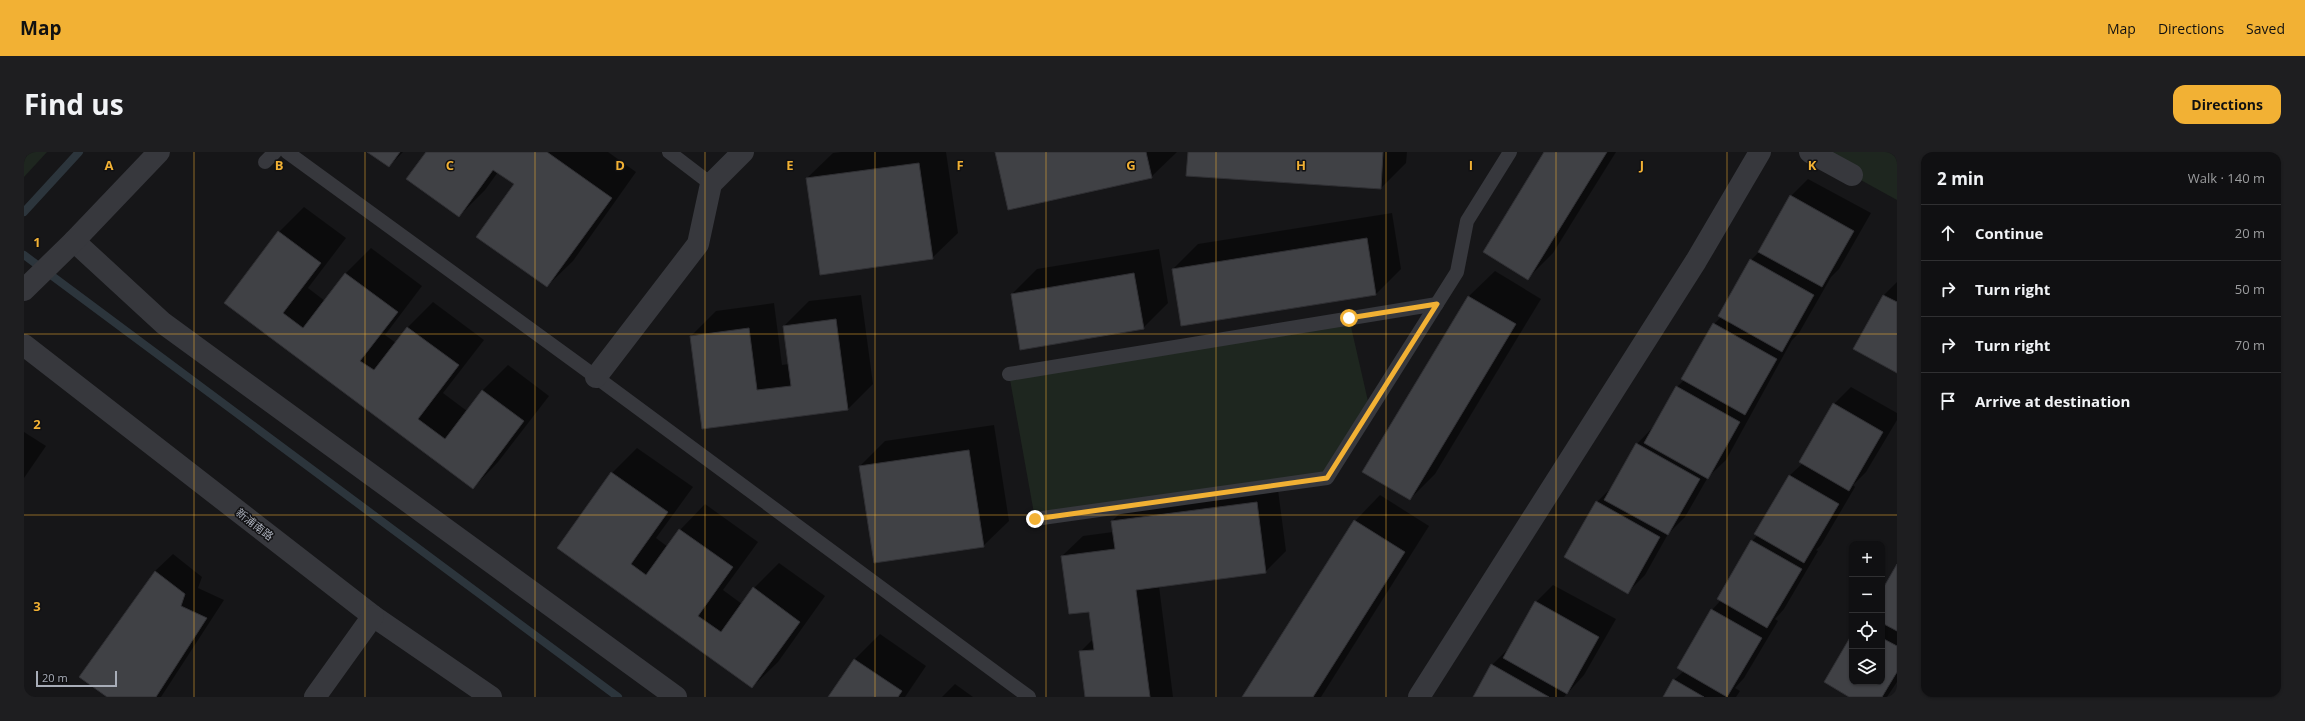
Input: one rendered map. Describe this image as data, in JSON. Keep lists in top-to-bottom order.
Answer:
{
  "streets": {
    "street": ["新浦南路"]
  },
  "scale_bar": "20 m",
  "page": {
    "header": "Map",
    "nav": ["Map", "Directions", "Saved"],
    "title": "Find us",
    "buttons": "Directions",
    "heading": ["2 min", "Walk · 140 m"],
    "list": [
      ["Continue", "20 m"],
      ["Turn right", "50 m"],
      ["Turn right", "70 m"],
      "Arrive at destination"
    ],
    "map_buttons": ["+", "−"],
    "scale": "20 m"
  },
  "grid": {
    "columns": [
      "A",
      "B",
      "C",
      "D",
      "E",
      "F",
      "G",
      "H",
      "I",
      "J",
      "K"
    ],
    "rows": ["1", "2", "3"]
  }
}
